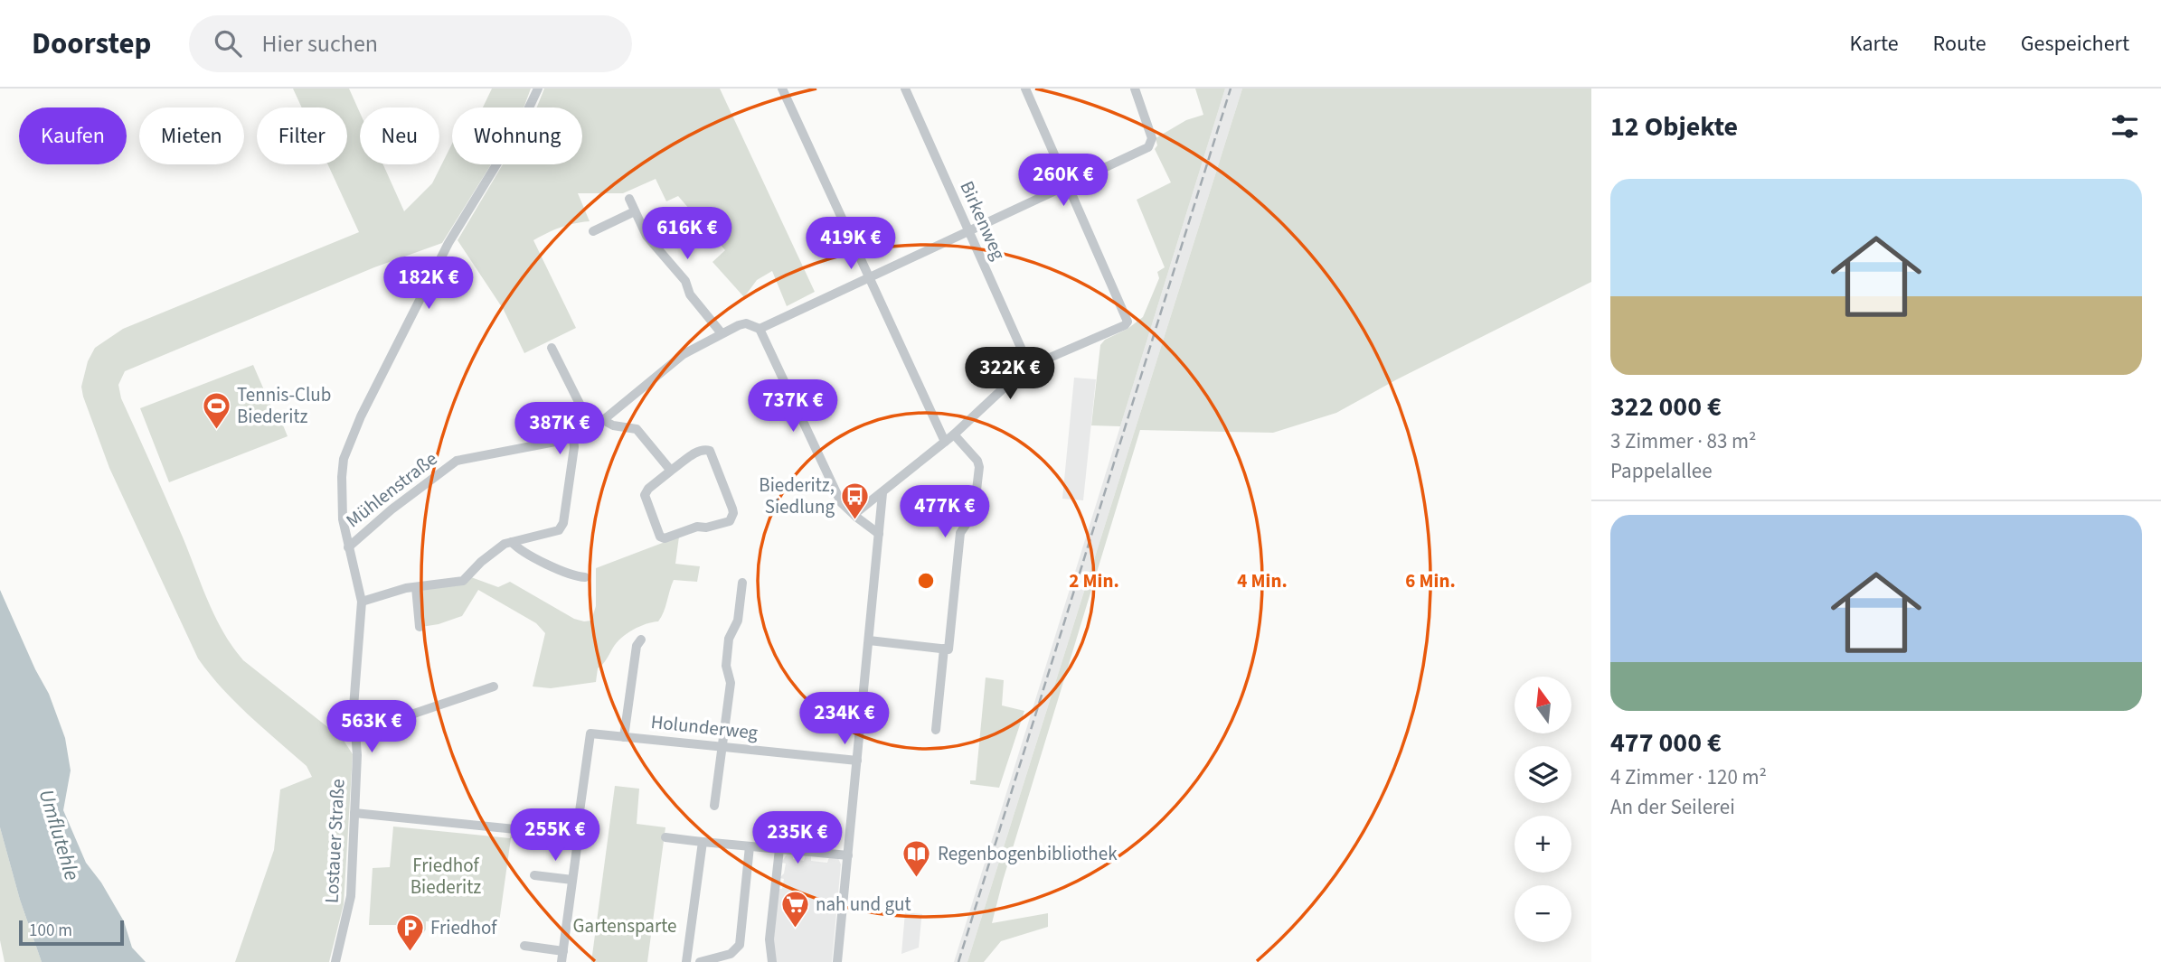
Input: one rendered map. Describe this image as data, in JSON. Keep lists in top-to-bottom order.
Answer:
{
  "streets": {
    "street": [
      "Birkenweg",
      "Mühlenstraße",
      "Holunderweg",
      "Lostauer Straße"
    ]
  },
  "crossings": [
    ["Mühlenstraße", "Lostauer Straße"]
  ],
  "water": ["Umflutehle"],
  "parks": ["Friedhof Biederitz", "Gartensparte"],
  "places": {
    "sports": ["Tennis-Club Biederitz"],
    "bus stop": ["Biederitz, Siedlung"],
    "library": ["Regenbogenbibliothek"],
    "supermarket": ["nah und gut"],
    "parking": ["Friedhof"]
  },
  "scale_bar": "100 m",
  "north": "top",
  "page": {
    "header": "Doorstep",
    "search": "Hier suchen",
    "nav": ["Karte", "Route", "Gespeichert"],
    "heading": "12 Objekte",
    "chip": [
      "Kaufen",
      "Mieten",
      "Filter",
      "Neu",
      "Wohnung"
    ],
    "price": [
      "260K €",
      "616K €",
      "419K €",
      "182K €",
      "322K €",
      "737K €",
      "387K €",
      "477K €",
      "234K €",
      "563K €",
      "255K €",
      "235K €"
    ],
    "list": [
      {
        "name": "322 000 €",
        "note": "3 Zimmer · 83 m² · Pappelallee"
      },
      {
        "name": "477 000 €",
        "note": "4 Zimmer · 120 m² · An der Seilerei"
      }
    ],
    "map_buttons": ["+", "−"],
    "scale": "100 m"
  },
  "rings": ["2 Min.", "4 Min.", "6 Min."]
}
